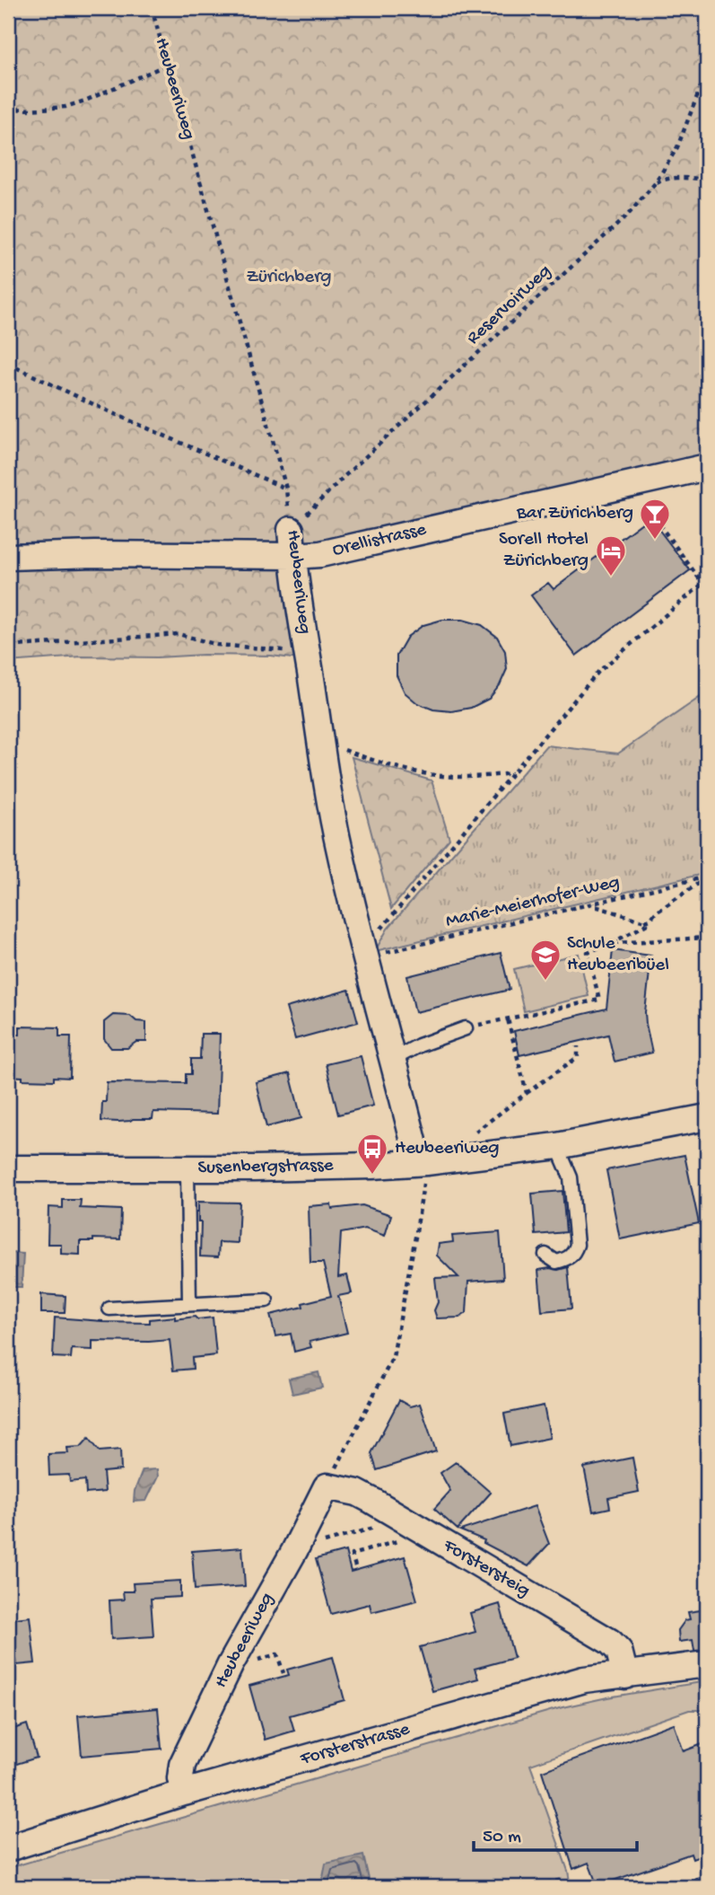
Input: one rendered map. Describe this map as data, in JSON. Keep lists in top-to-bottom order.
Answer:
{
  "streets": {
    "street": [
      "Heubeeriweg",
      "Orellistrasse",
      "Susenbergstrasse",
      "Forstersteig",
      "Forsterstrasse"
    ],
    "path": ["Reservoirweg", "Marie-Meierhofer-Weg"]
  },
  "crossings": [
    ["Heubeeriweg", "Reservoirweg"],
    ["Heubeeriweg", "Orellistrasse"],
    ["Heubeeriweg", "Marie-Meierhofer-Weg"],
    ["Heubeeriweg", "Susenbergstrasse"],
    ["Heubeeriweg", "Forstersteig"],
    ["Heubeeriweg", "Forsterstrasse"],
    ["Forstersteig", "Forsterstrasse"]
  ],
  "parks": ["Zürichberg"],
  "places": {
    "bar": ["Bar Zürichberg"],
    "hotel": ["Sorell Hotel Zürichberg"],
    "school or university": ["Schule Heubeeribüel"],
    "bus stop": ["Heubeeriweg"]
  },
  "scale_bar": "50 m"
}
